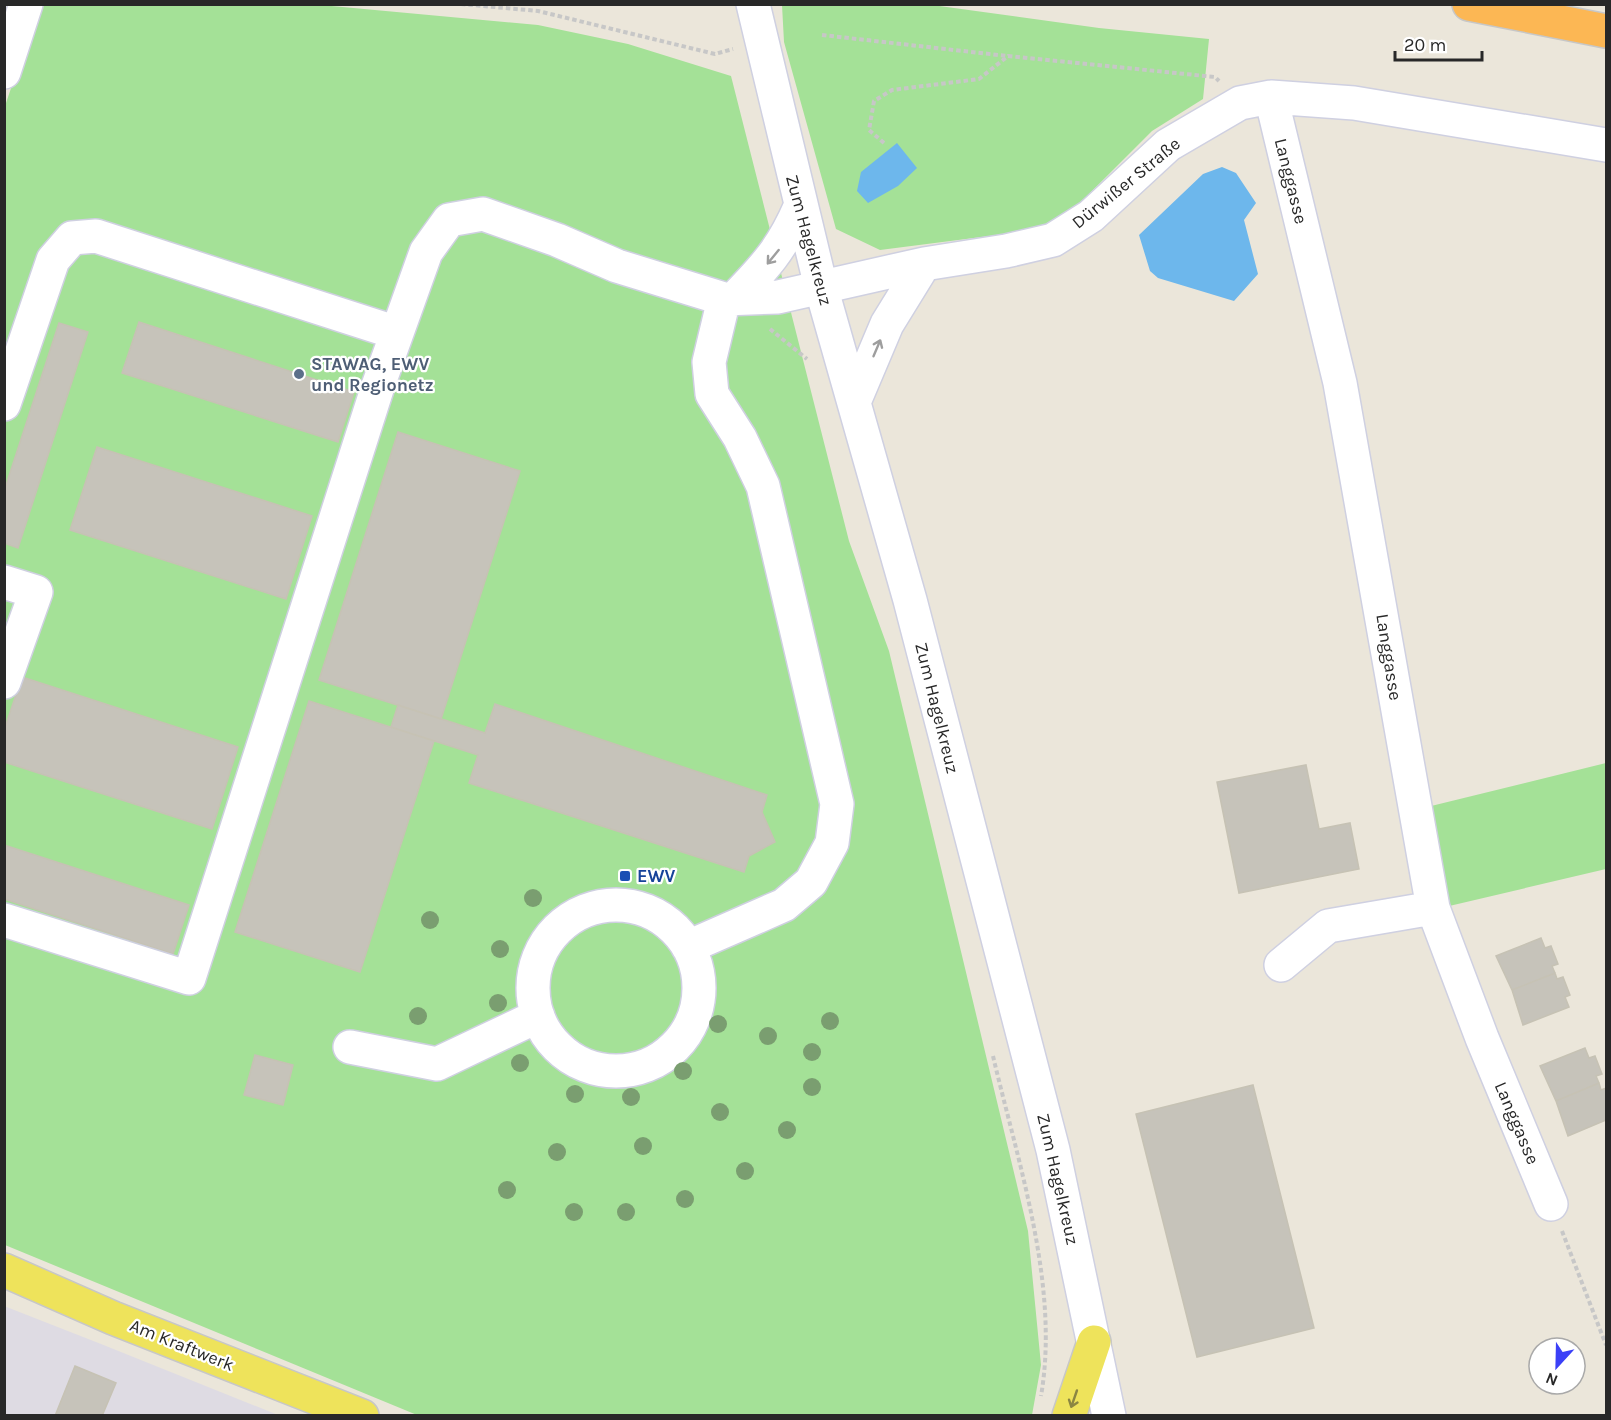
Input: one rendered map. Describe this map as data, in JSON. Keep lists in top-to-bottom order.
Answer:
{
  "streets": {
    "main road": ["Am Kraftwerk"],
    "street": ["Langgasse", "Dürwißer Straße", "Zum Hagelkreuz"]
  },
  "crossings": [
    ["Langgasse", "Dürwißer Straße"],
    ["Dürwißer Straße", "Zum Hagelkreuz"]
  ],
  "places": {
    "other": ["STAWAG, EWV und Regionetz"],
    "transit": ["EWV"]
  },
  "scale_bar": "20 m",
  "north": "bottom"
}
